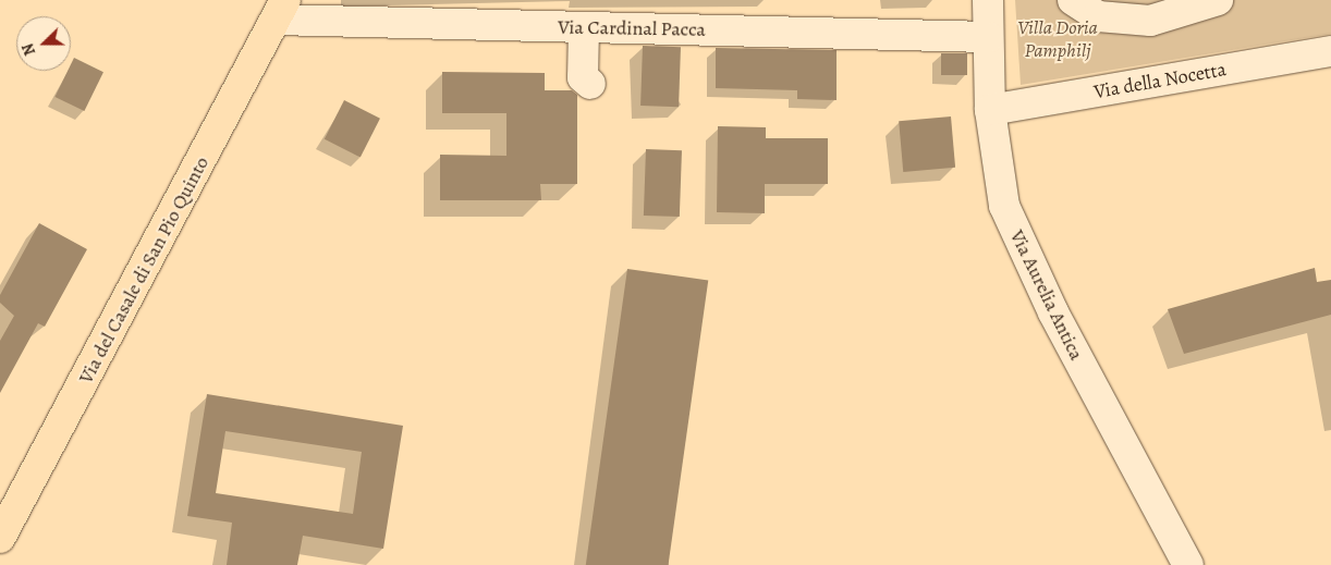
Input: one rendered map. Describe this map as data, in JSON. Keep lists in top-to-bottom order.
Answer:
{
  "streets": {
    "main road": ["Via del Casale di San Pio Quinto"],
    "street": ["Via Cardinal Pacca", "Via della Nocetta", "Via Aurelia Antica"]
  },
  "crossings": [
    ["Via Cardinal Pacca", "Via del Casale di San Pio Quinto"],
    ["Via Cardinal Pacca", "Via Aurelia Antica"],
    ["Via della Nocetta", "Via Aurelia Antica"]
  ],
  "parks": ["Villa Doria Pamphilj"],
  "north": "left"
}
